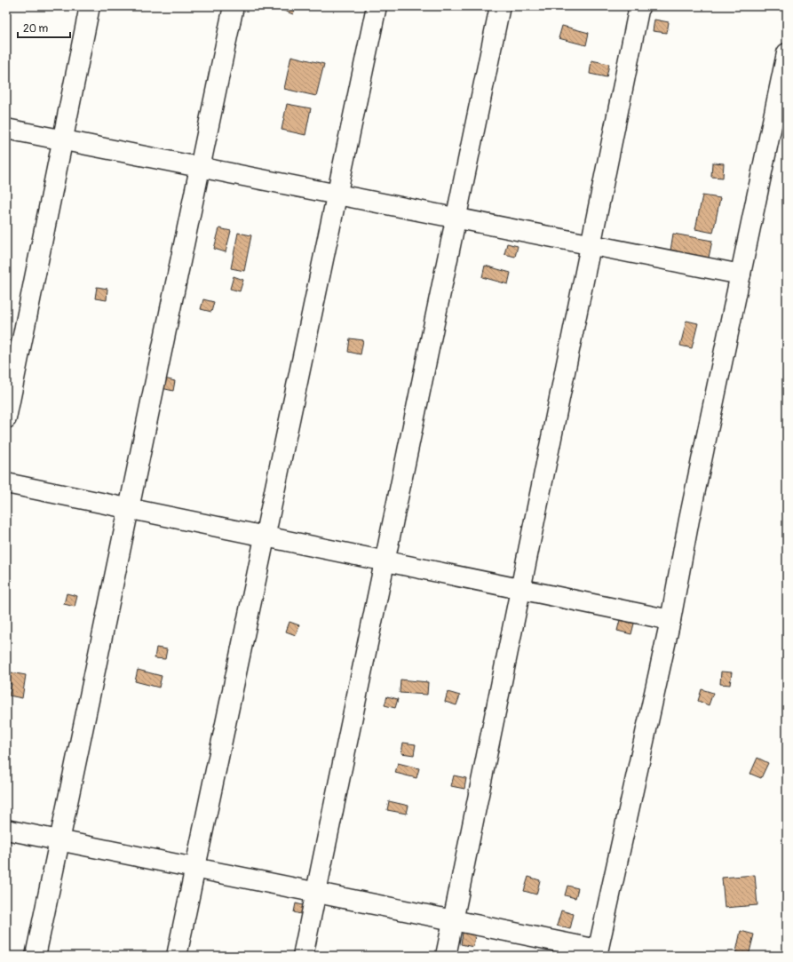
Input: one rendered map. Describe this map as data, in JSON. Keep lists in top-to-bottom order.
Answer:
{
  "scale_bar": "20 m"
}
